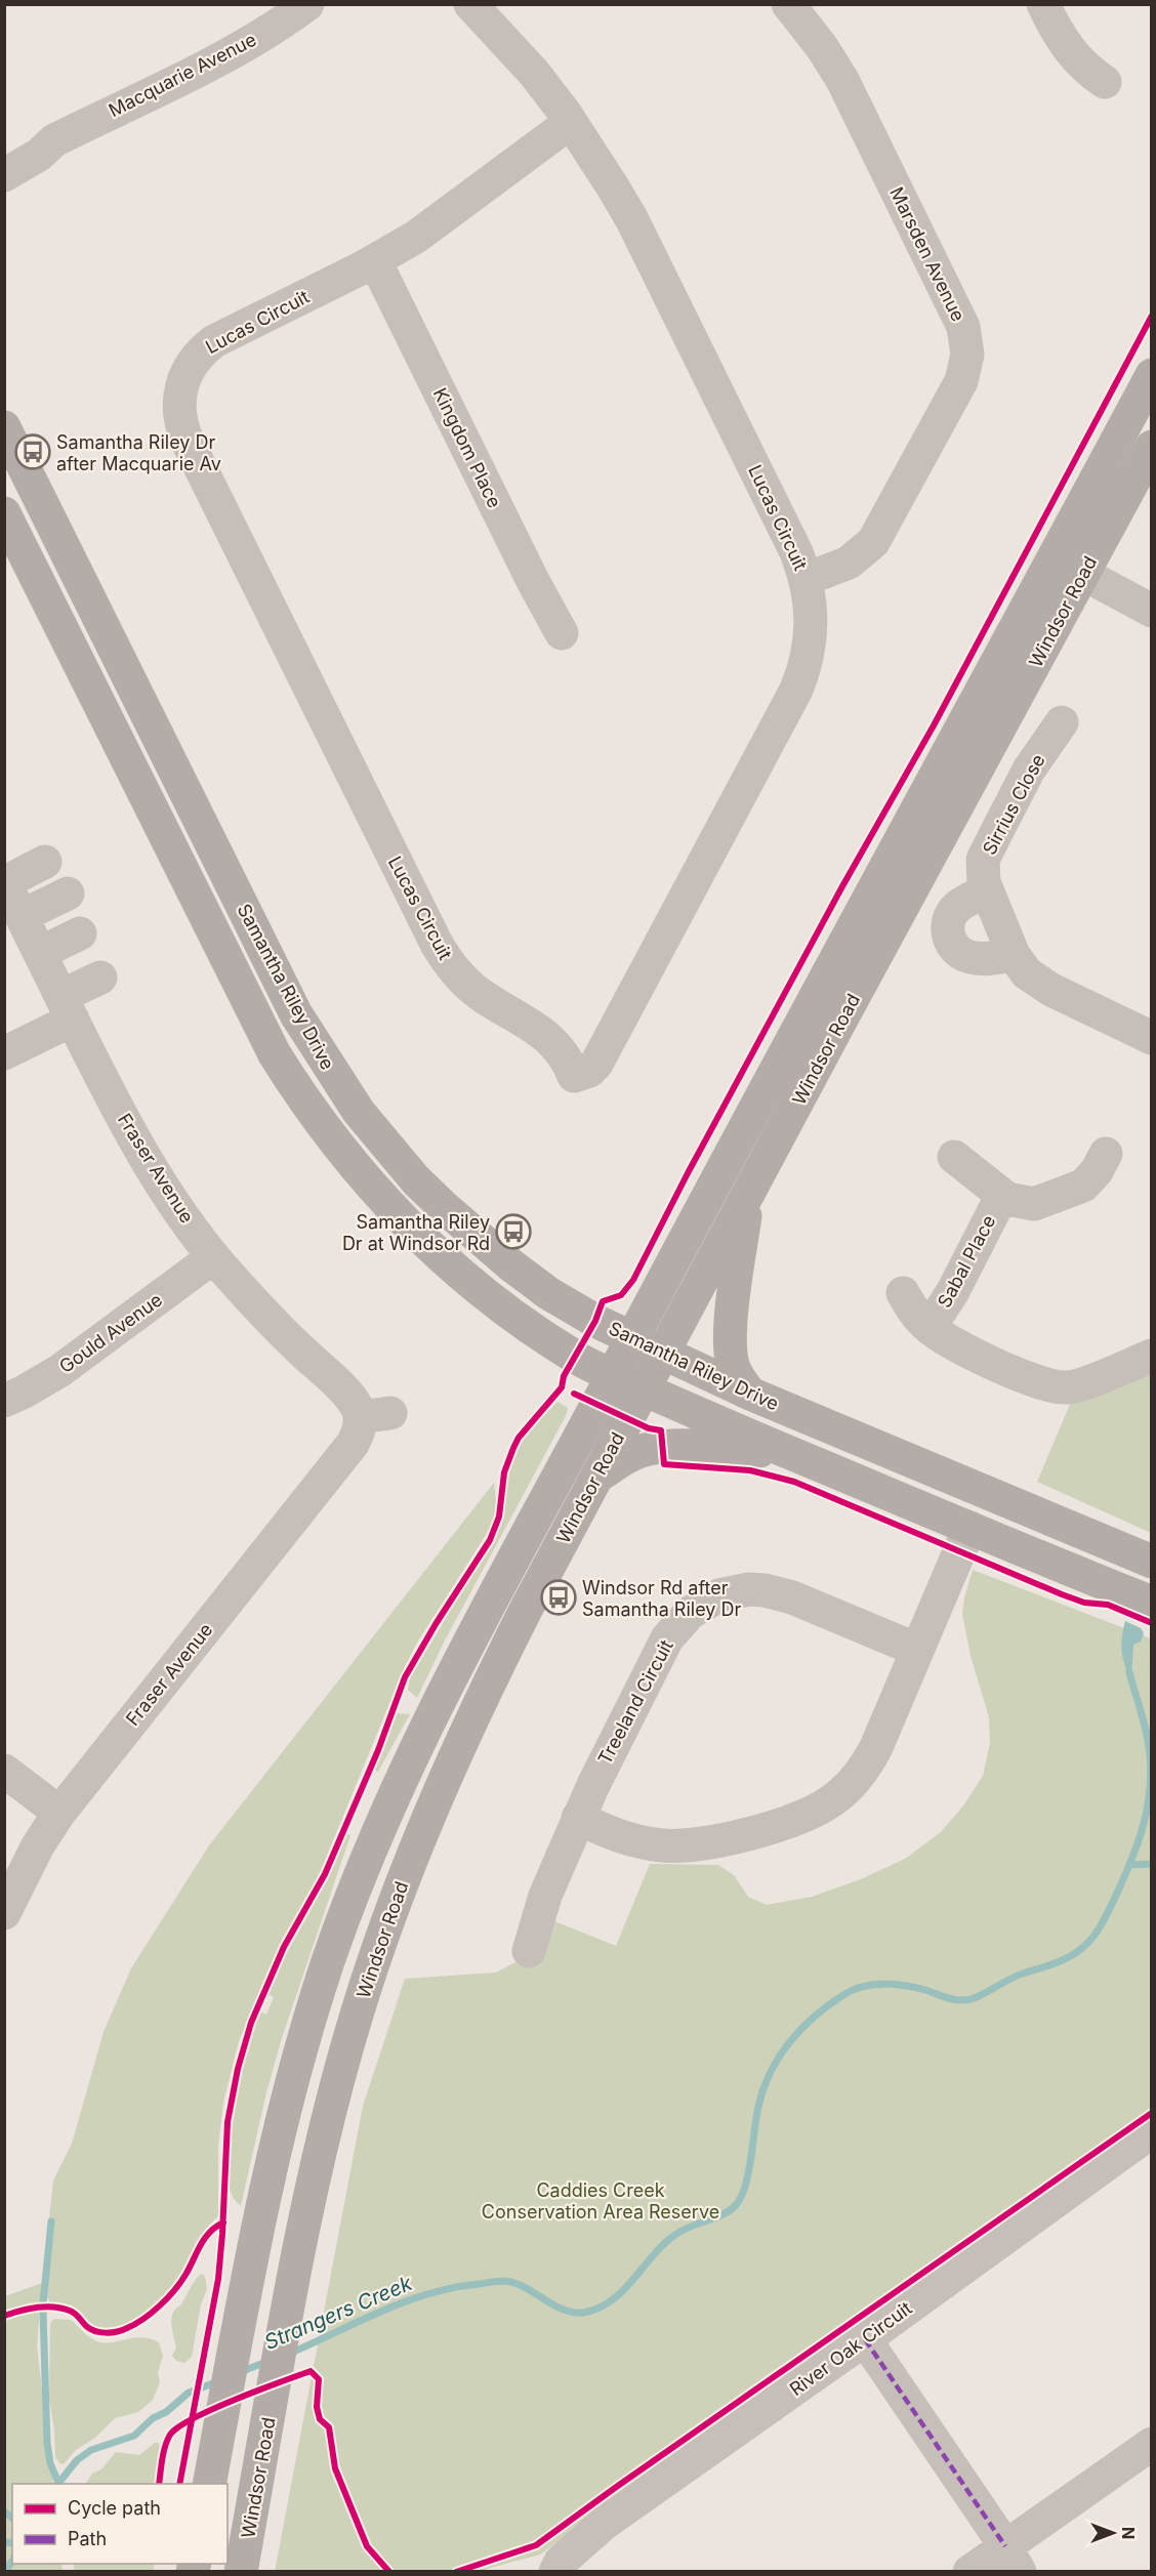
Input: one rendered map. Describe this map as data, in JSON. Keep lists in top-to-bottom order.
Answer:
{
  "streets": {
    "main road": ["Windsor Road", "Samantha Riley Drive"],
    "street": [
      "Macquarie Avenue",
      "Marsden Avenue",
      "Lucas Circuit",
      "Kingdom Place",
      "Sirrius Close",
      "Fraser Avenue",
      "Sabal Place",
      "Gould Avenue",
      "Treeland Circuit",
      "River Oak Circuit"
    ]
  },
  "crossings": [
    ["Marsden Avenue", "Lucas Circuit"],
    ["Lucas Circuit", "Kingdom Place"],
    ["Windsor Road", "Samantha Riley Drive"],
    ["Fraser Avenue", "Gould Avenue"]
  ],
  "water": ["Strangers Creek"],
  "parks": ["Caddies Creek Conservation Area Reserve"],
  "places": {
    "bus stop": ["Samantha Riley Dr after Macquarie Av", "Samantha Riley Dr at Windsor Rd", "Windsor Rd after Samantha Riley Dr"]
  },
  "legend": ["Cycle path", "Path"],
  "north": "right"
}
